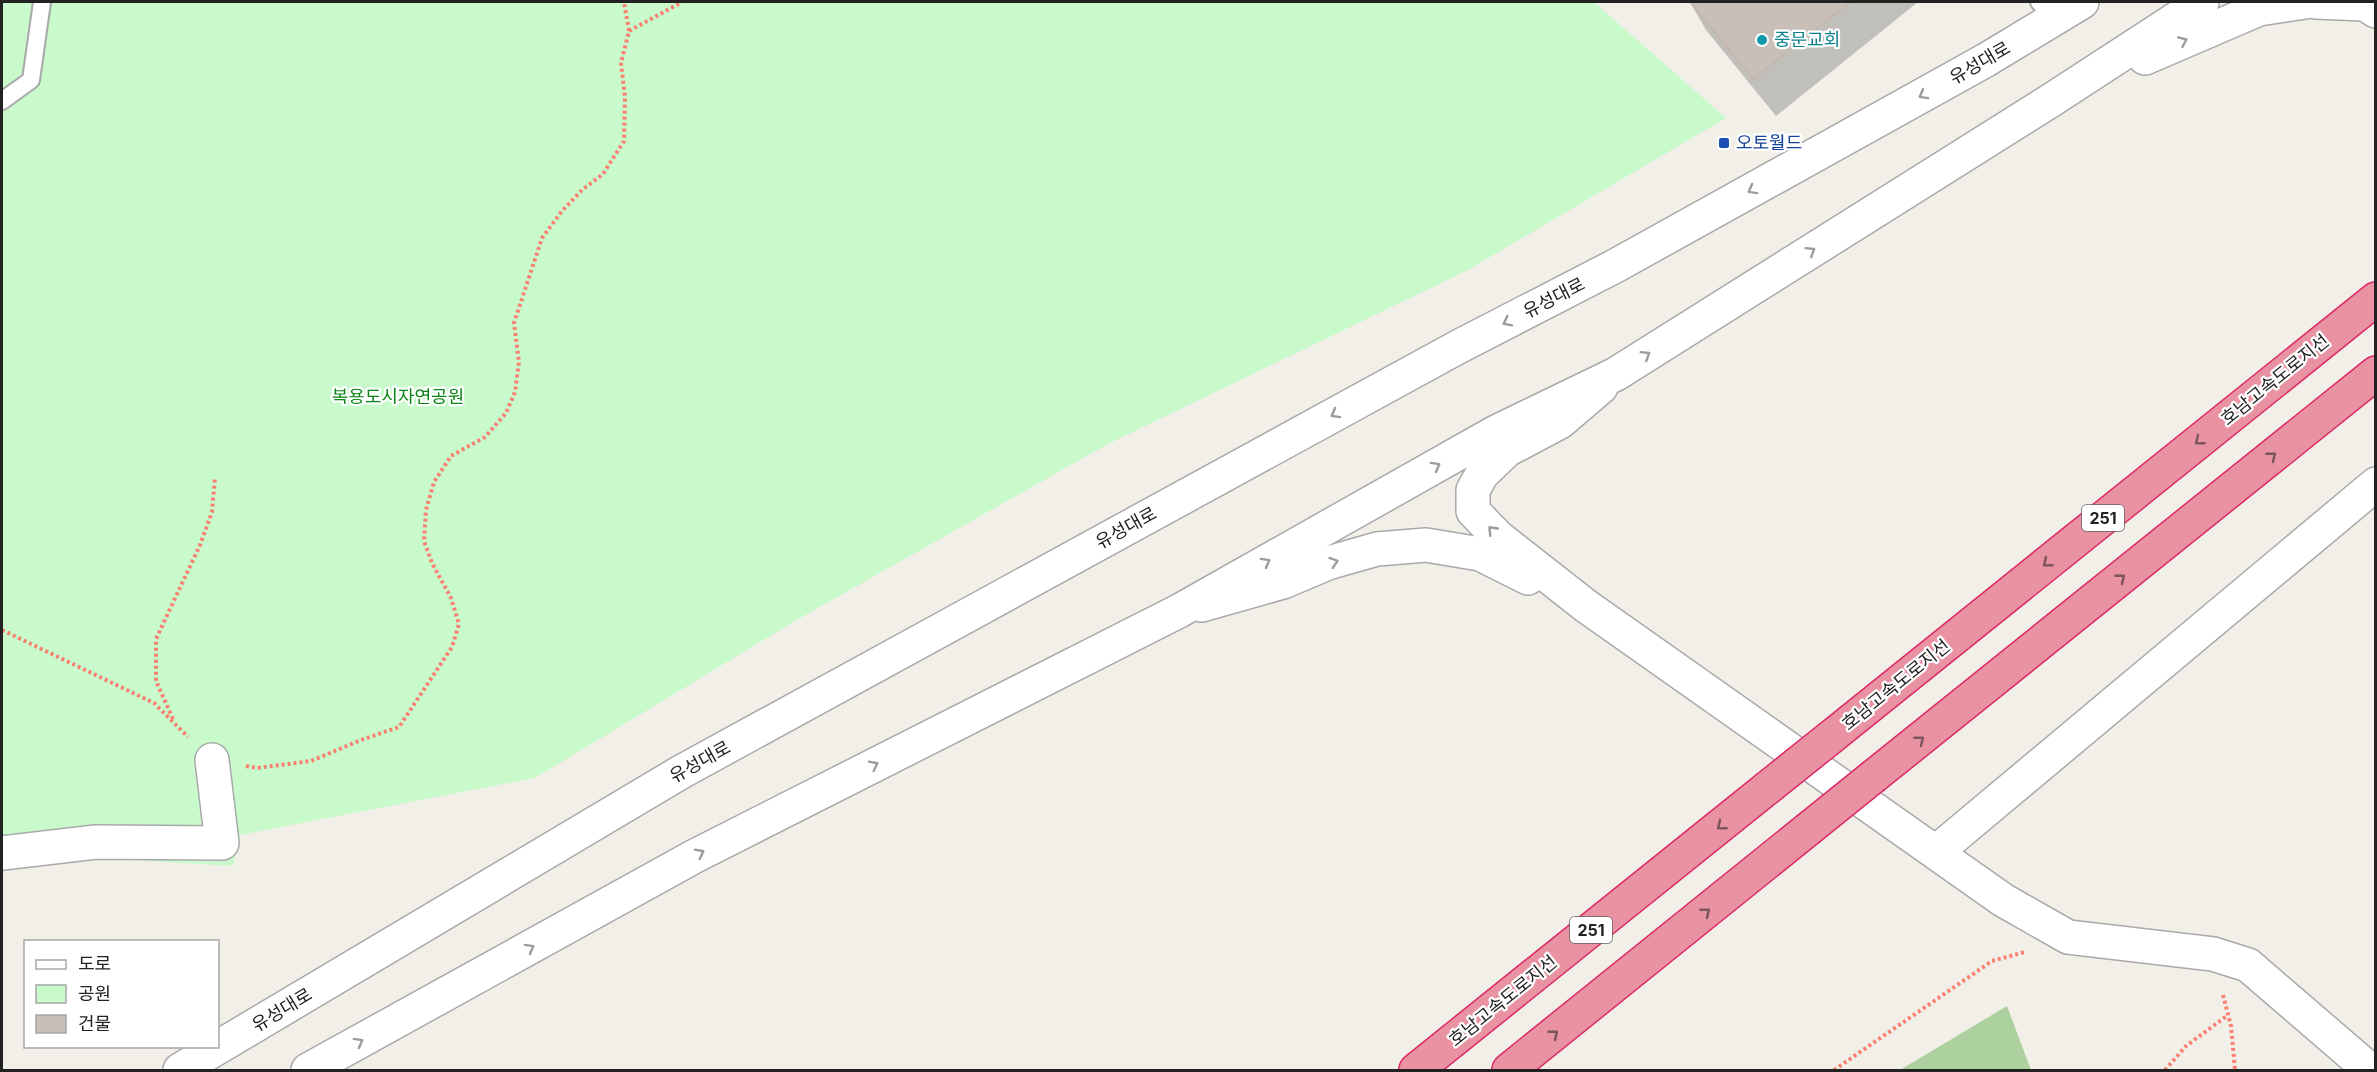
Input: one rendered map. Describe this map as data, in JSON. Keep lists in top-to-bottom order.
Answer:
{
  "streets": {
    "highway": ["호남고속도로지선", "251"],
    "street": ["유성대로"]
  },
  "parks": ["복용도시자연공원"],
  "places": {
    "other": ["중문교회"],
    "transit": ["오토월드"]
  },
  "legend": ["도로", "공원", "건물"]
}
